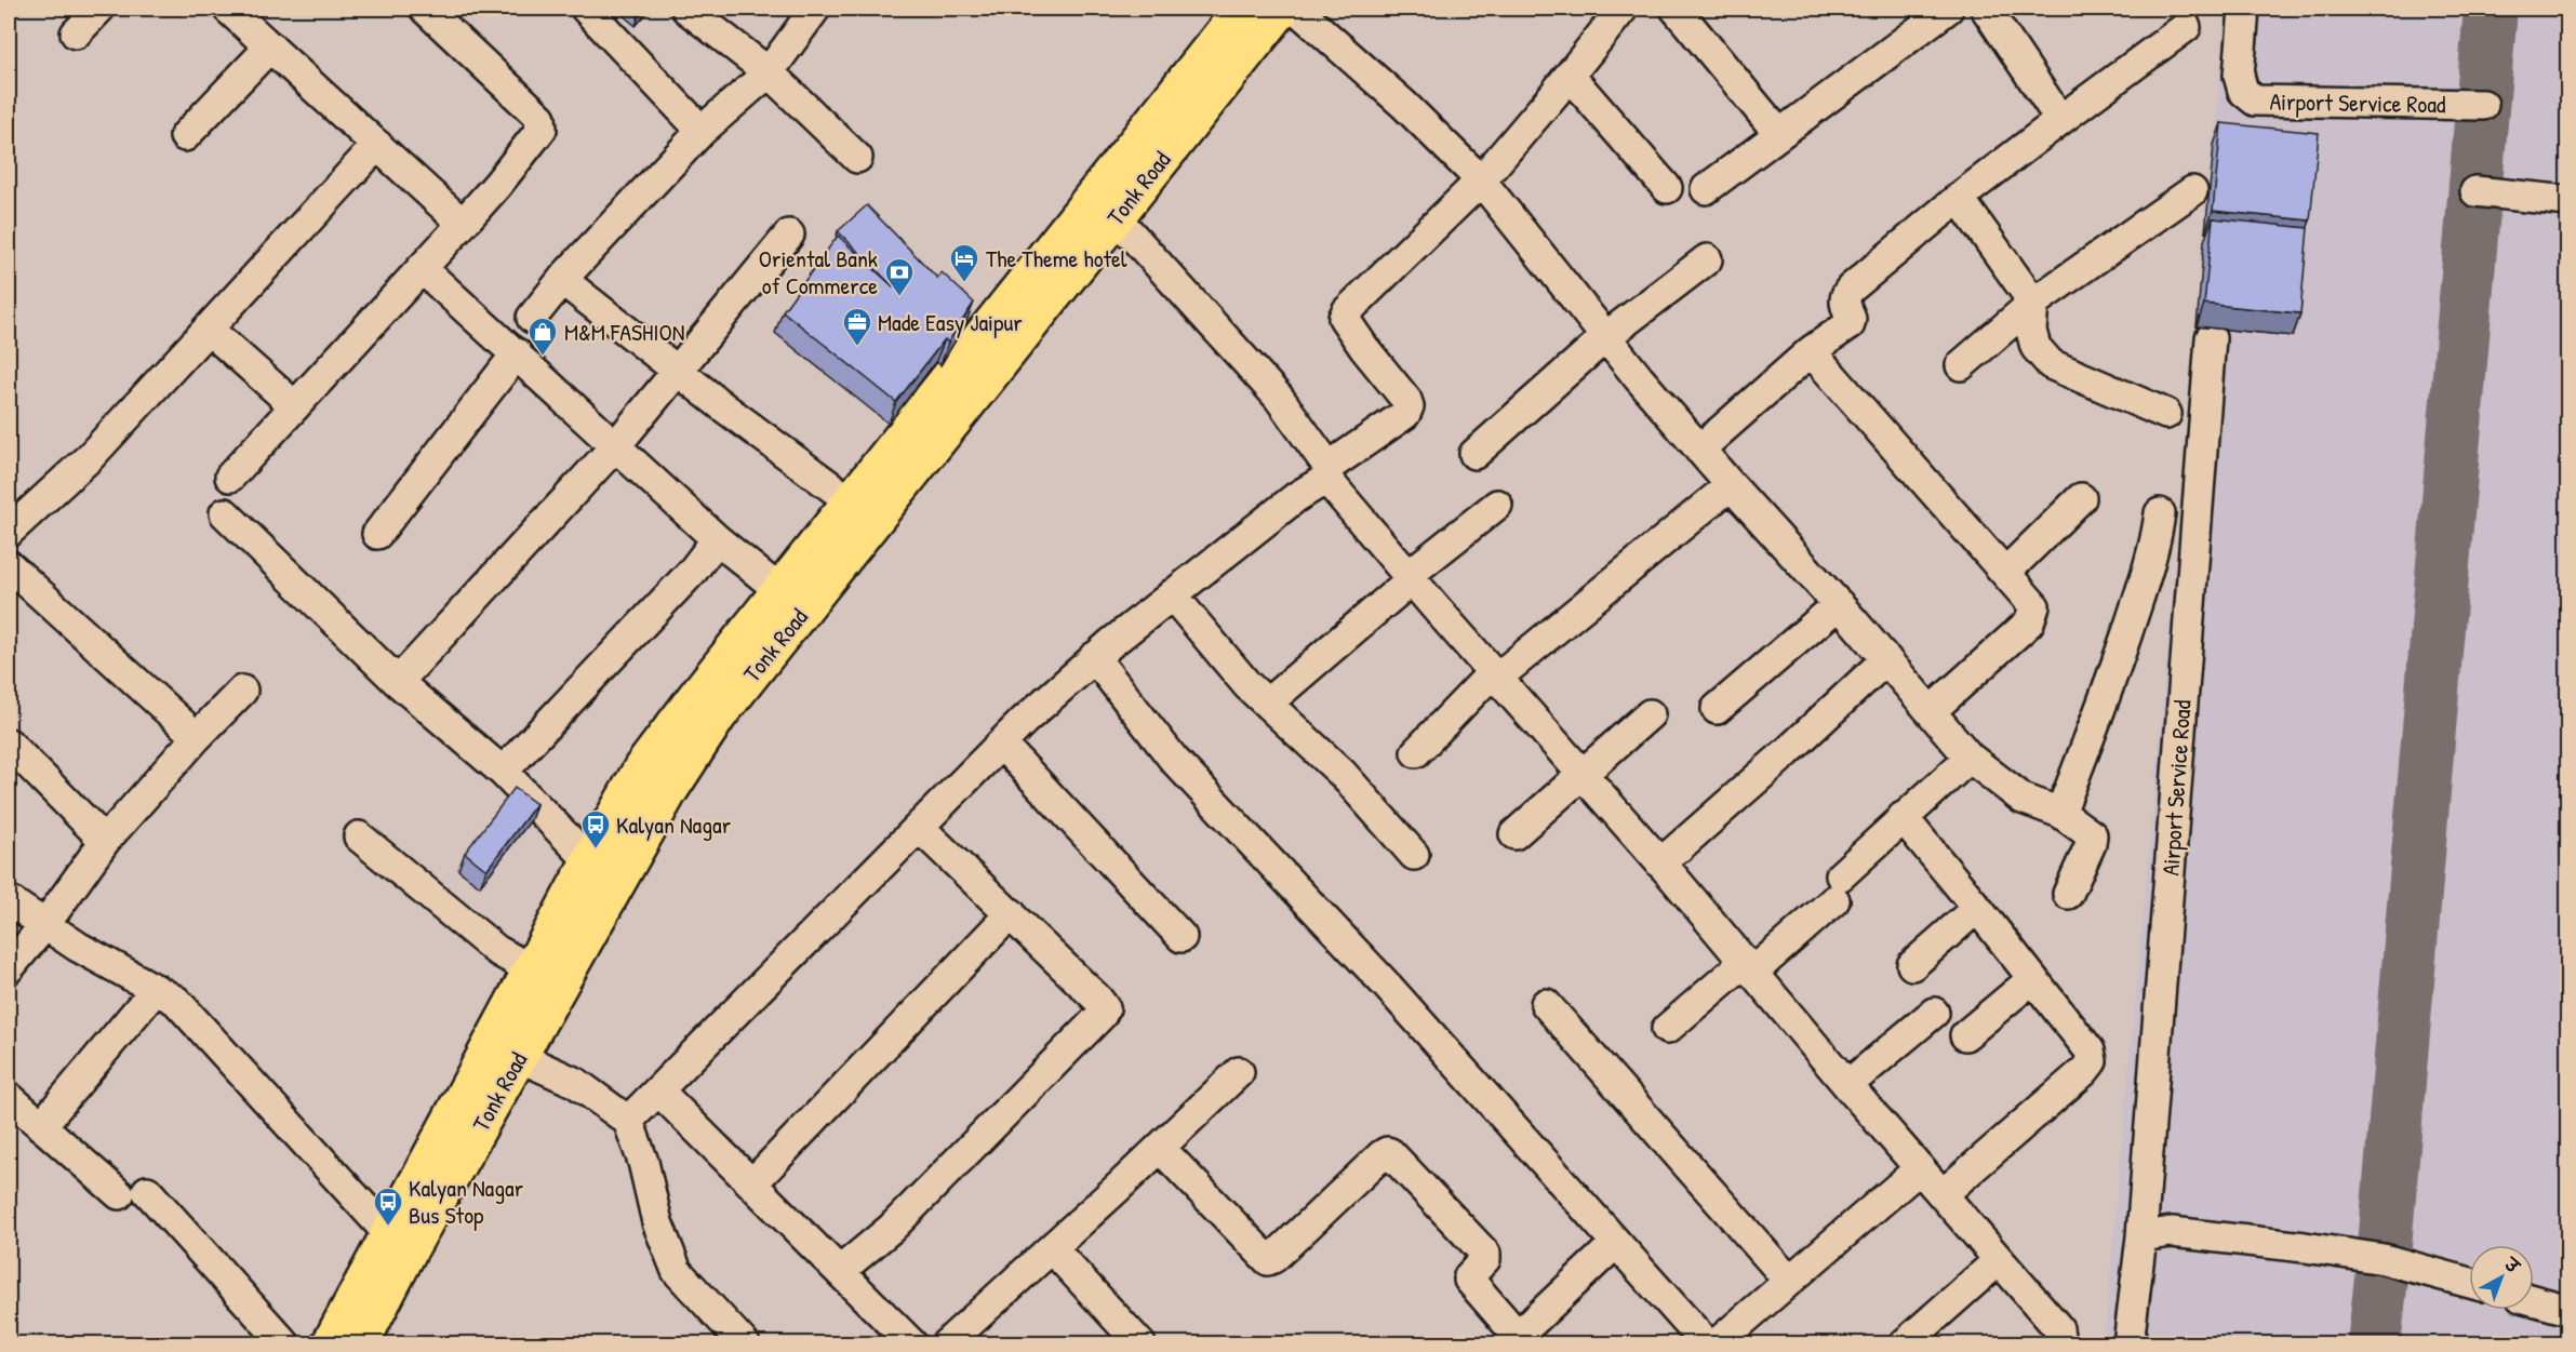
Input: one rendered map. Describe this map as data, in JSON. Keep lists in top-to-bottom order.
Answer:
{
  "streets": {
    "main road": ["Tonk Road"],
    "street": ["Airport Service Road"]
  },
  "places": {
    "hotel": ["The Theme hotel"],
    "bank": ["Oriental Bank of Commerce"],
    "office": ["Made Easy Jaipur"],
    "shop": ["M&M FASHION"],
    "bus stop": ["Kalyan Nagar", "Kalyan Nagar Bus Stop"]
  },
  "north": "top right"
}
